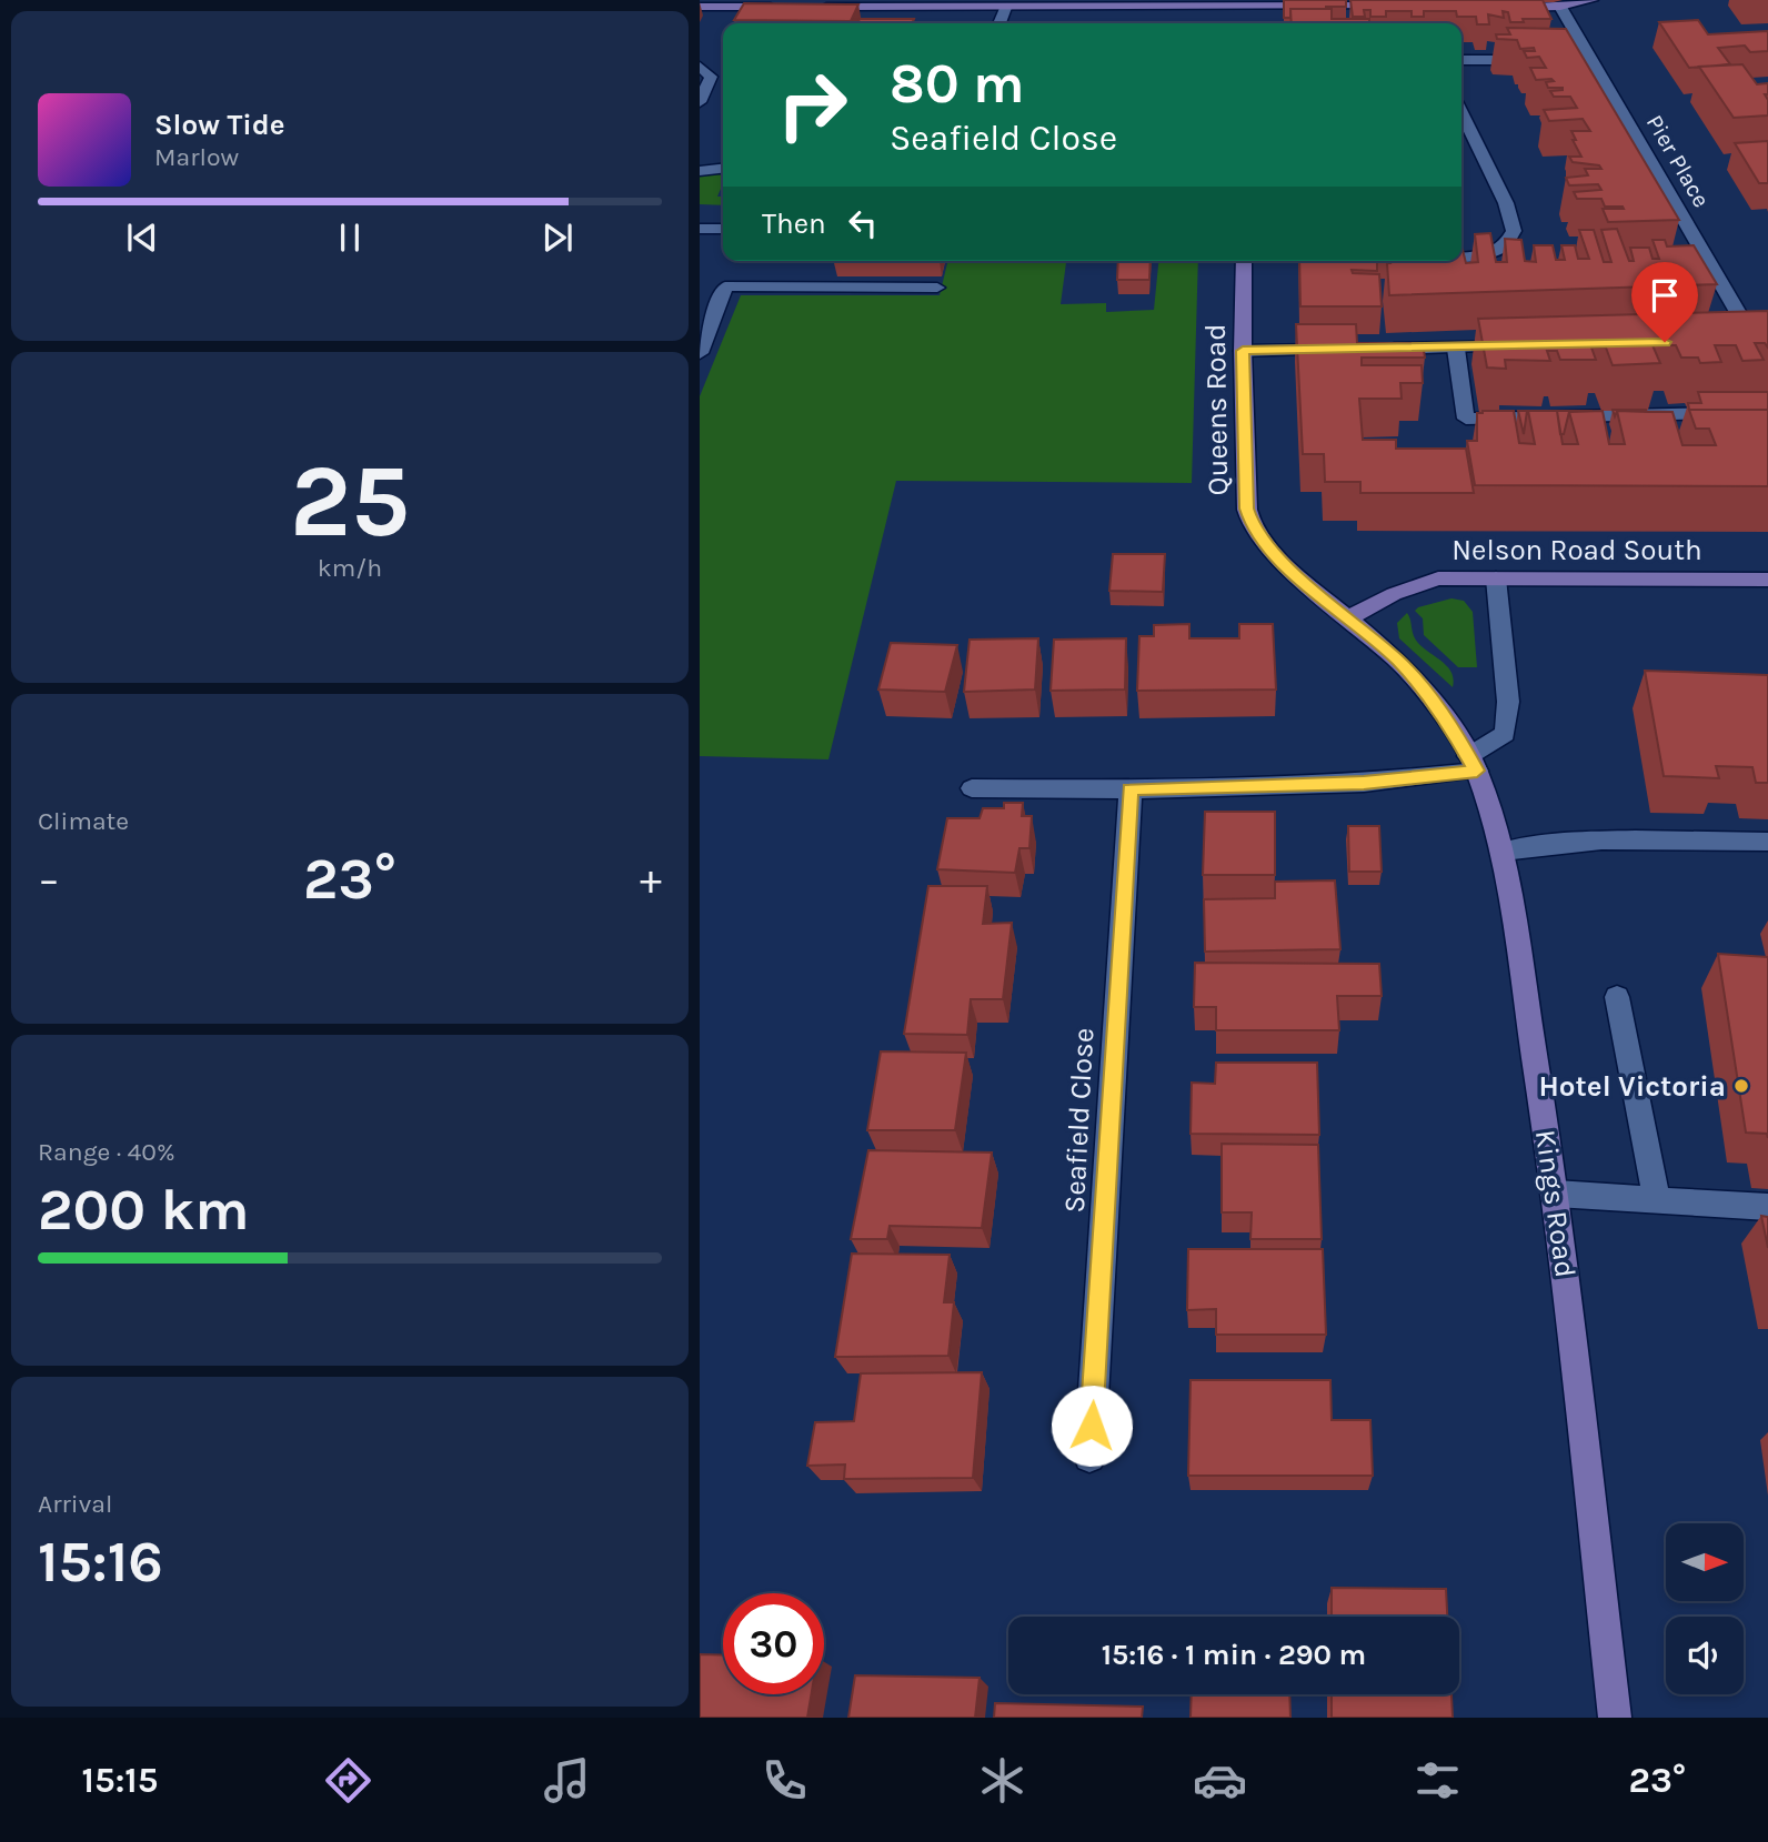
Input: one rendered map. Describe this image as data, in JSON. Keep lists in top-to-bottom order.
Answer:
{
  "streets": {
    "street": [
      "Pier Place",
      "Queens Road",
      "Nelson Road South",
      "Seafield Close",
      "Kings Road"
    ]
  },
  "crossings": [
    ["Queens Road", "Nelson Road South"],
    ["Queens Road", "Kings Road"]
  ],
  "places": ["Hotel Victoria"],
  "north": "right",
  "page": {
    "turn": ["80 m", "Seafield Close"],
    "song": ["Slow Tide", "Marlow"],
    "then": "Then",
    "tile": [
      ["25", "km/h"],
      "Climate",
      ["Range · 40%", "200 km"],
      ["Arrival", "15:16"]
    ],
    "heat": ["−", "23°", "+"],
    "limit": "30",
    "trip": "15:16 · 1 min · 290 m",
    "tabs": ["15:15", "23°"]
  }
}
